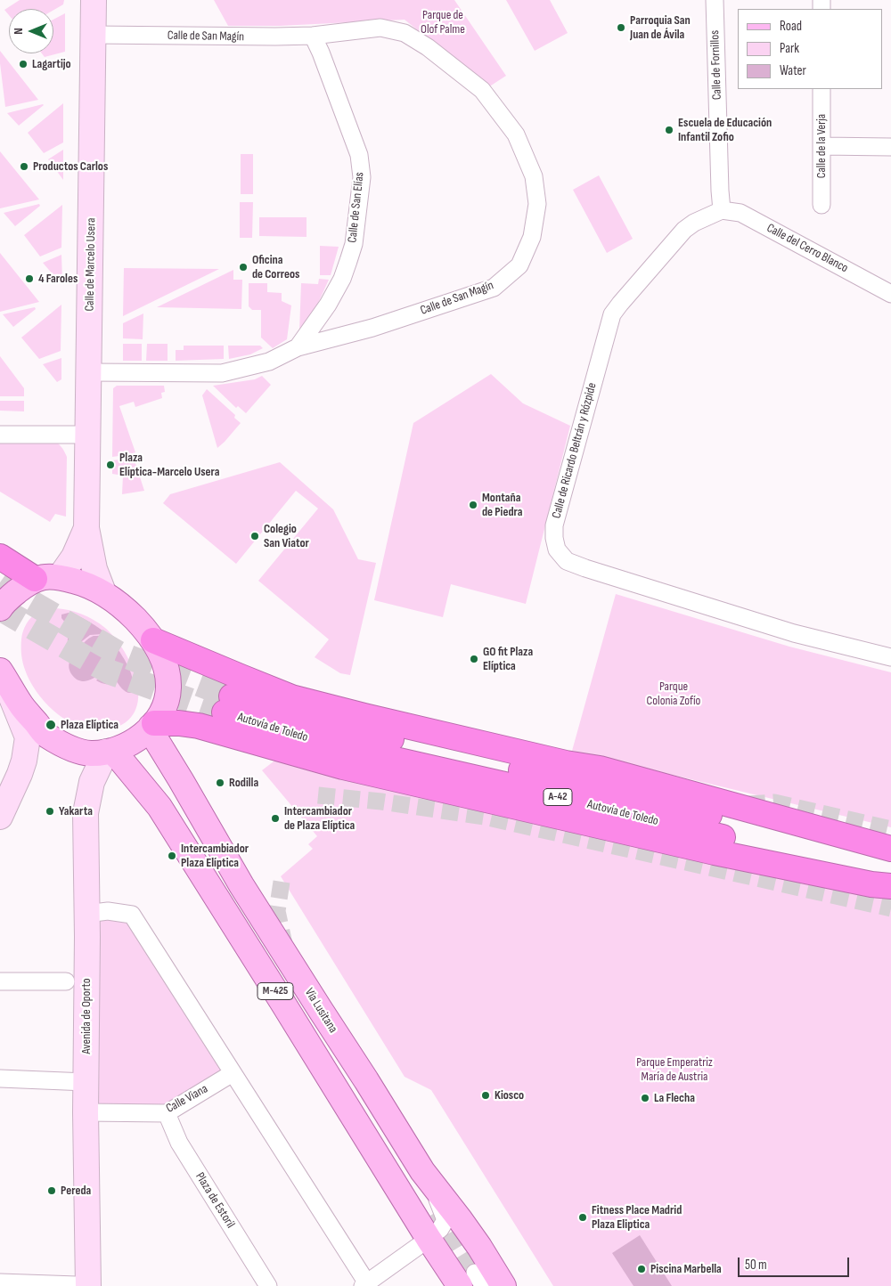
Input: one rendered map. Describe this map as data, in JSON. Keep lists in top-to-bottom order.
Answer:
{
  "streets": {
    "highway": ["Autovía de Toledo", "A-42"],
    "main road": [
      "Calle de Marcelo Usera",
      "M-425",
      "Vía Lusitana",
      "Avenida de Oporto"
    ],
    "street": [
      "Calle de San Magín",
      "Calle de Fornillos",
      "Calle de la Verja",
      "Calle de San Elías",
      "Calle del Cerro Blanco",
      "Calle de Ricardo Beltrán y Rózpide",
      "Calle Viana",
      "Plaza de Estoril"
    ]
  },
  "crossings": [
    ["Calle de San Magín", "Calle de San Elías"],
    ["Calle de San Magín", "Calle de Marcelo Usera"],
    ["Calle de Fornillos", "Calle del Cerro Blanco"],
    ["Calle de Fornillos", "Calle de Ricardo Beltrán y Rózpide"],
    ["Calle del Cerro Blanco", "Calle de Ricardo Beltrán y Rózpide"],
    ["M-425", "Avenida de Oporto"],
    ["Avenida de Oporto", "Calle Viana"],
    ["Calle Viana", "Plaza de Estoril"]
  ],
  "parks": ["Parque de Olof Palme", "Parque Colonia Zofío", "Parque Emperatriz María de Austria"],
  "places": [
    "Parroquia San Juan de Ávila",
    "Lagartijo",
    "Escuela de Educación Infantil Zofio",
    "Productos Carlos",
    "Oficina de Correos",
    "4 Faroles",
    "Plaza Elíptica-Marcelo Usera",
    "Montaña de Piedra",
    "Colegio San Viator",
    "GO fit Plaza Elíptica",
    "Plaza Elíptica",
    "Rodilla",
    "Yakarta",
    "Intercambiador de Plaza Elíptica",
    "Intercambiador Plaza Elíptica",
    "Kiosco",
    "La Flecha",
    "Pereda",
    "Fitness Place Madrid Plaza Eliptica",
    "Piscina Marbella"
  ],
  "legend": ["Road", "Park", "Water"],
  "scale_bar": "50 m",
  "north": "left"
}
